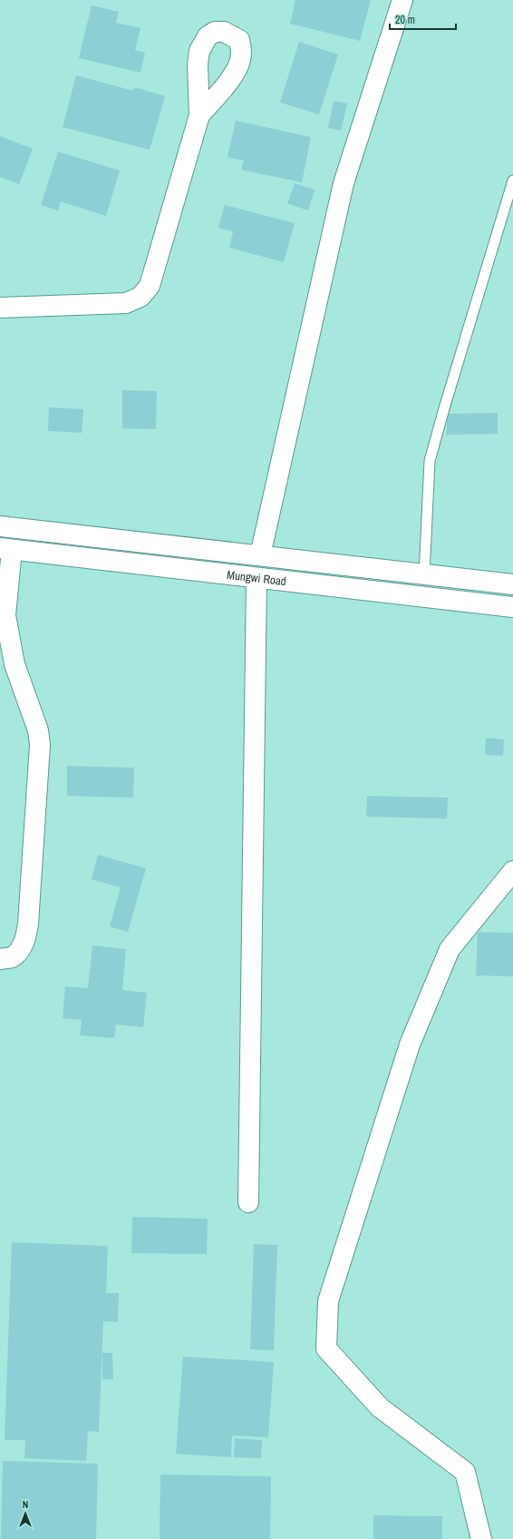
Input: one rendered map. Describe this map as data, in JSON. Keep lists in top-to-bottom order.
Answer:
{
  "streets": {
    "street": ["Mungwi Road"]
  },
  "scale_bar": "20 m",
  "north": "top"
}
